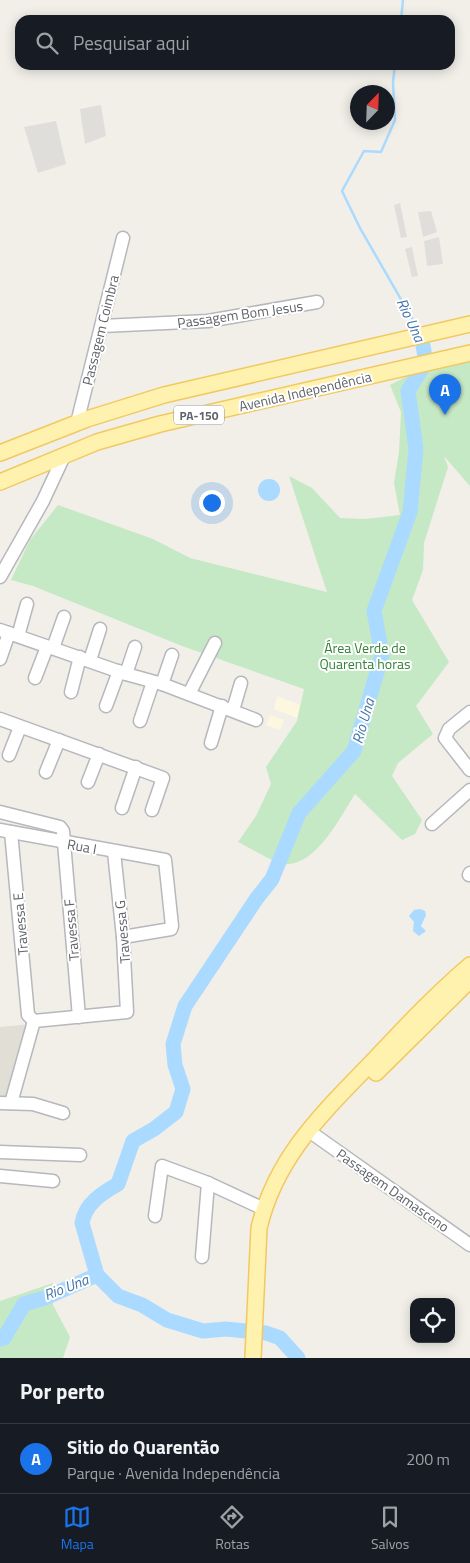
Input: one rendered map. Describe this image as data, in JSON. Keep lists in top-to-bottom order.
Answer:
{
  "streets": {
    "main road": ["Avenida Independência", "PA-150"],
    "street": [
      "Passagem Bom Jesus",
      "Passagem Coimbra",
      "Rua I",
      "Travessa E",
      "Travessa F",
      "Travessa G",
      "Passagem Damasceno"
    ]
  },
  "crossings": [
    ["Passagem Bom Jesus", "Passagem Coimbra"],
    ["Passagem Coimbra", "Avenida Independência"],
    ["Rua I", "Travessa E"],
    ["Rua I", "Travessa F"],
    ["Rua I", "Travessa G"],
    ["Travessa F", "Travessa G"]
  ],
  "water": ["Rio Una"],
  "parks": ["Área Verde de Quarenta horas"],
  "north": "top right",
  "page": {
    "search": "Pesquisar aqui",
    "pins": "A",
    "heading": "Por perto",
    "list": [
      {
        "mark": "A",
        "name": "Sitio do Quarentão",
        "note": "Parque · Avenida Independência",
        "value": "200 m"
      }
    ],
    "nav": ["Mapa", "Rotas", "Salvos"]
  }
}
